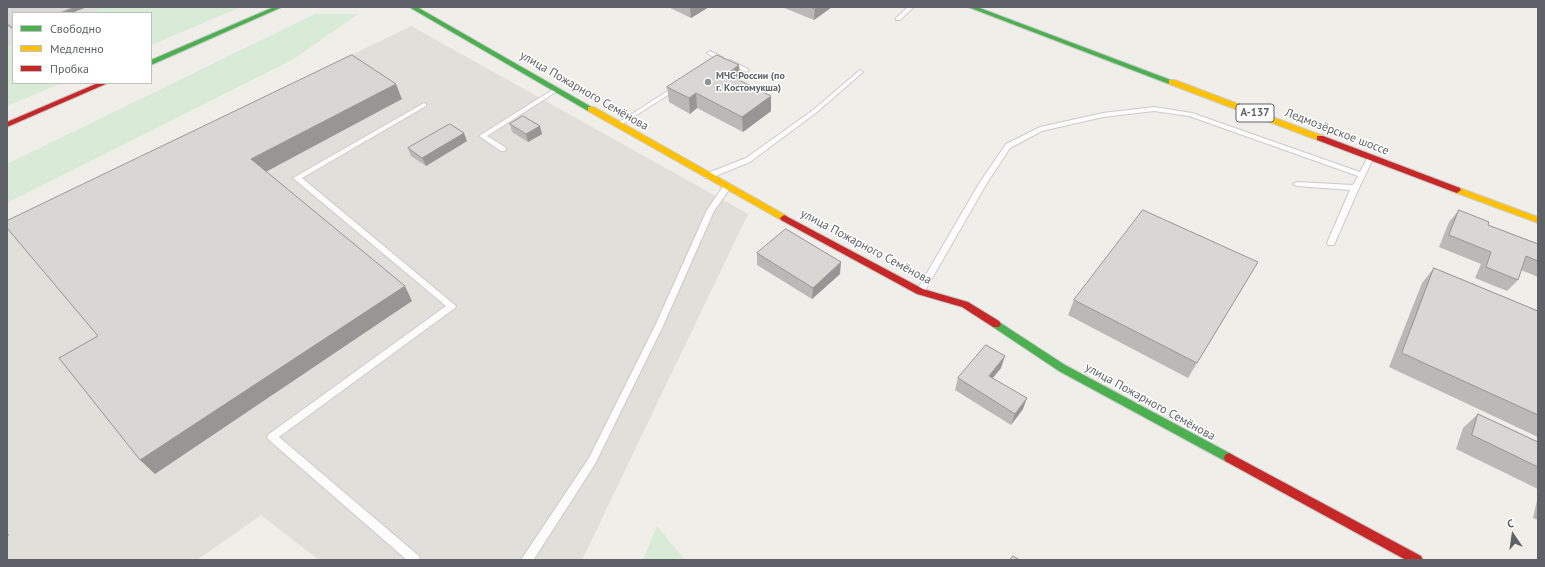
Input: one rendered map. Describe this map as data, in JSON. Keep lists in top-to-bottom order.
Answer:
{
  "streets": {
    "street": ["улица Пожарного Семёнова", "А-137", "Ледмозёрское шоссе"]
  },
  "places": ["МЧС России (по г. Костомукша)"],
  "legend": ["Свободно", "Медленно", "Пробка"],
  "north": "top"
}
